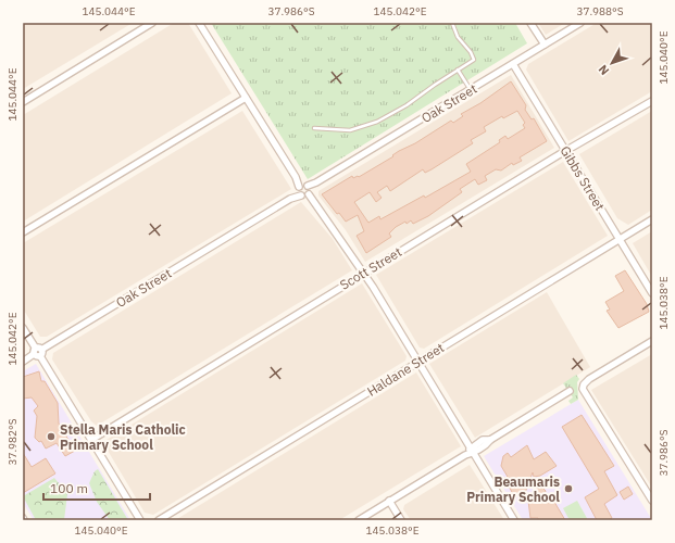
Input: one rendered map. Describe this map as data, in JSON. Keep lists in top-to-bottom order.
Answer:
{
  "streets": {
    "street": [
      "Oak Street",
      "Gibbs Street",
      "Scott Street",
      "Haldane Street"
    ]
  },
  "crossings": [
    ["Oak Street", "Gibbs Street"],
    ["Gibbs Street", "Scott Street"],
    ["Gibbs Street", "Haldane Street"]
  ],
  "places": ["Stella Maris Catholic Primary School", "Beaumaris Primary School"],
  "scale_bar": "100 m",
  "north": "bottom left",
  "coordinates": [
    "145.044°E",
    "37.986°S",
    "145.042°E",
    "37.988°S",
    "145.040°E",
    "145.038°E",
    "37.982°S"
  ]
}
